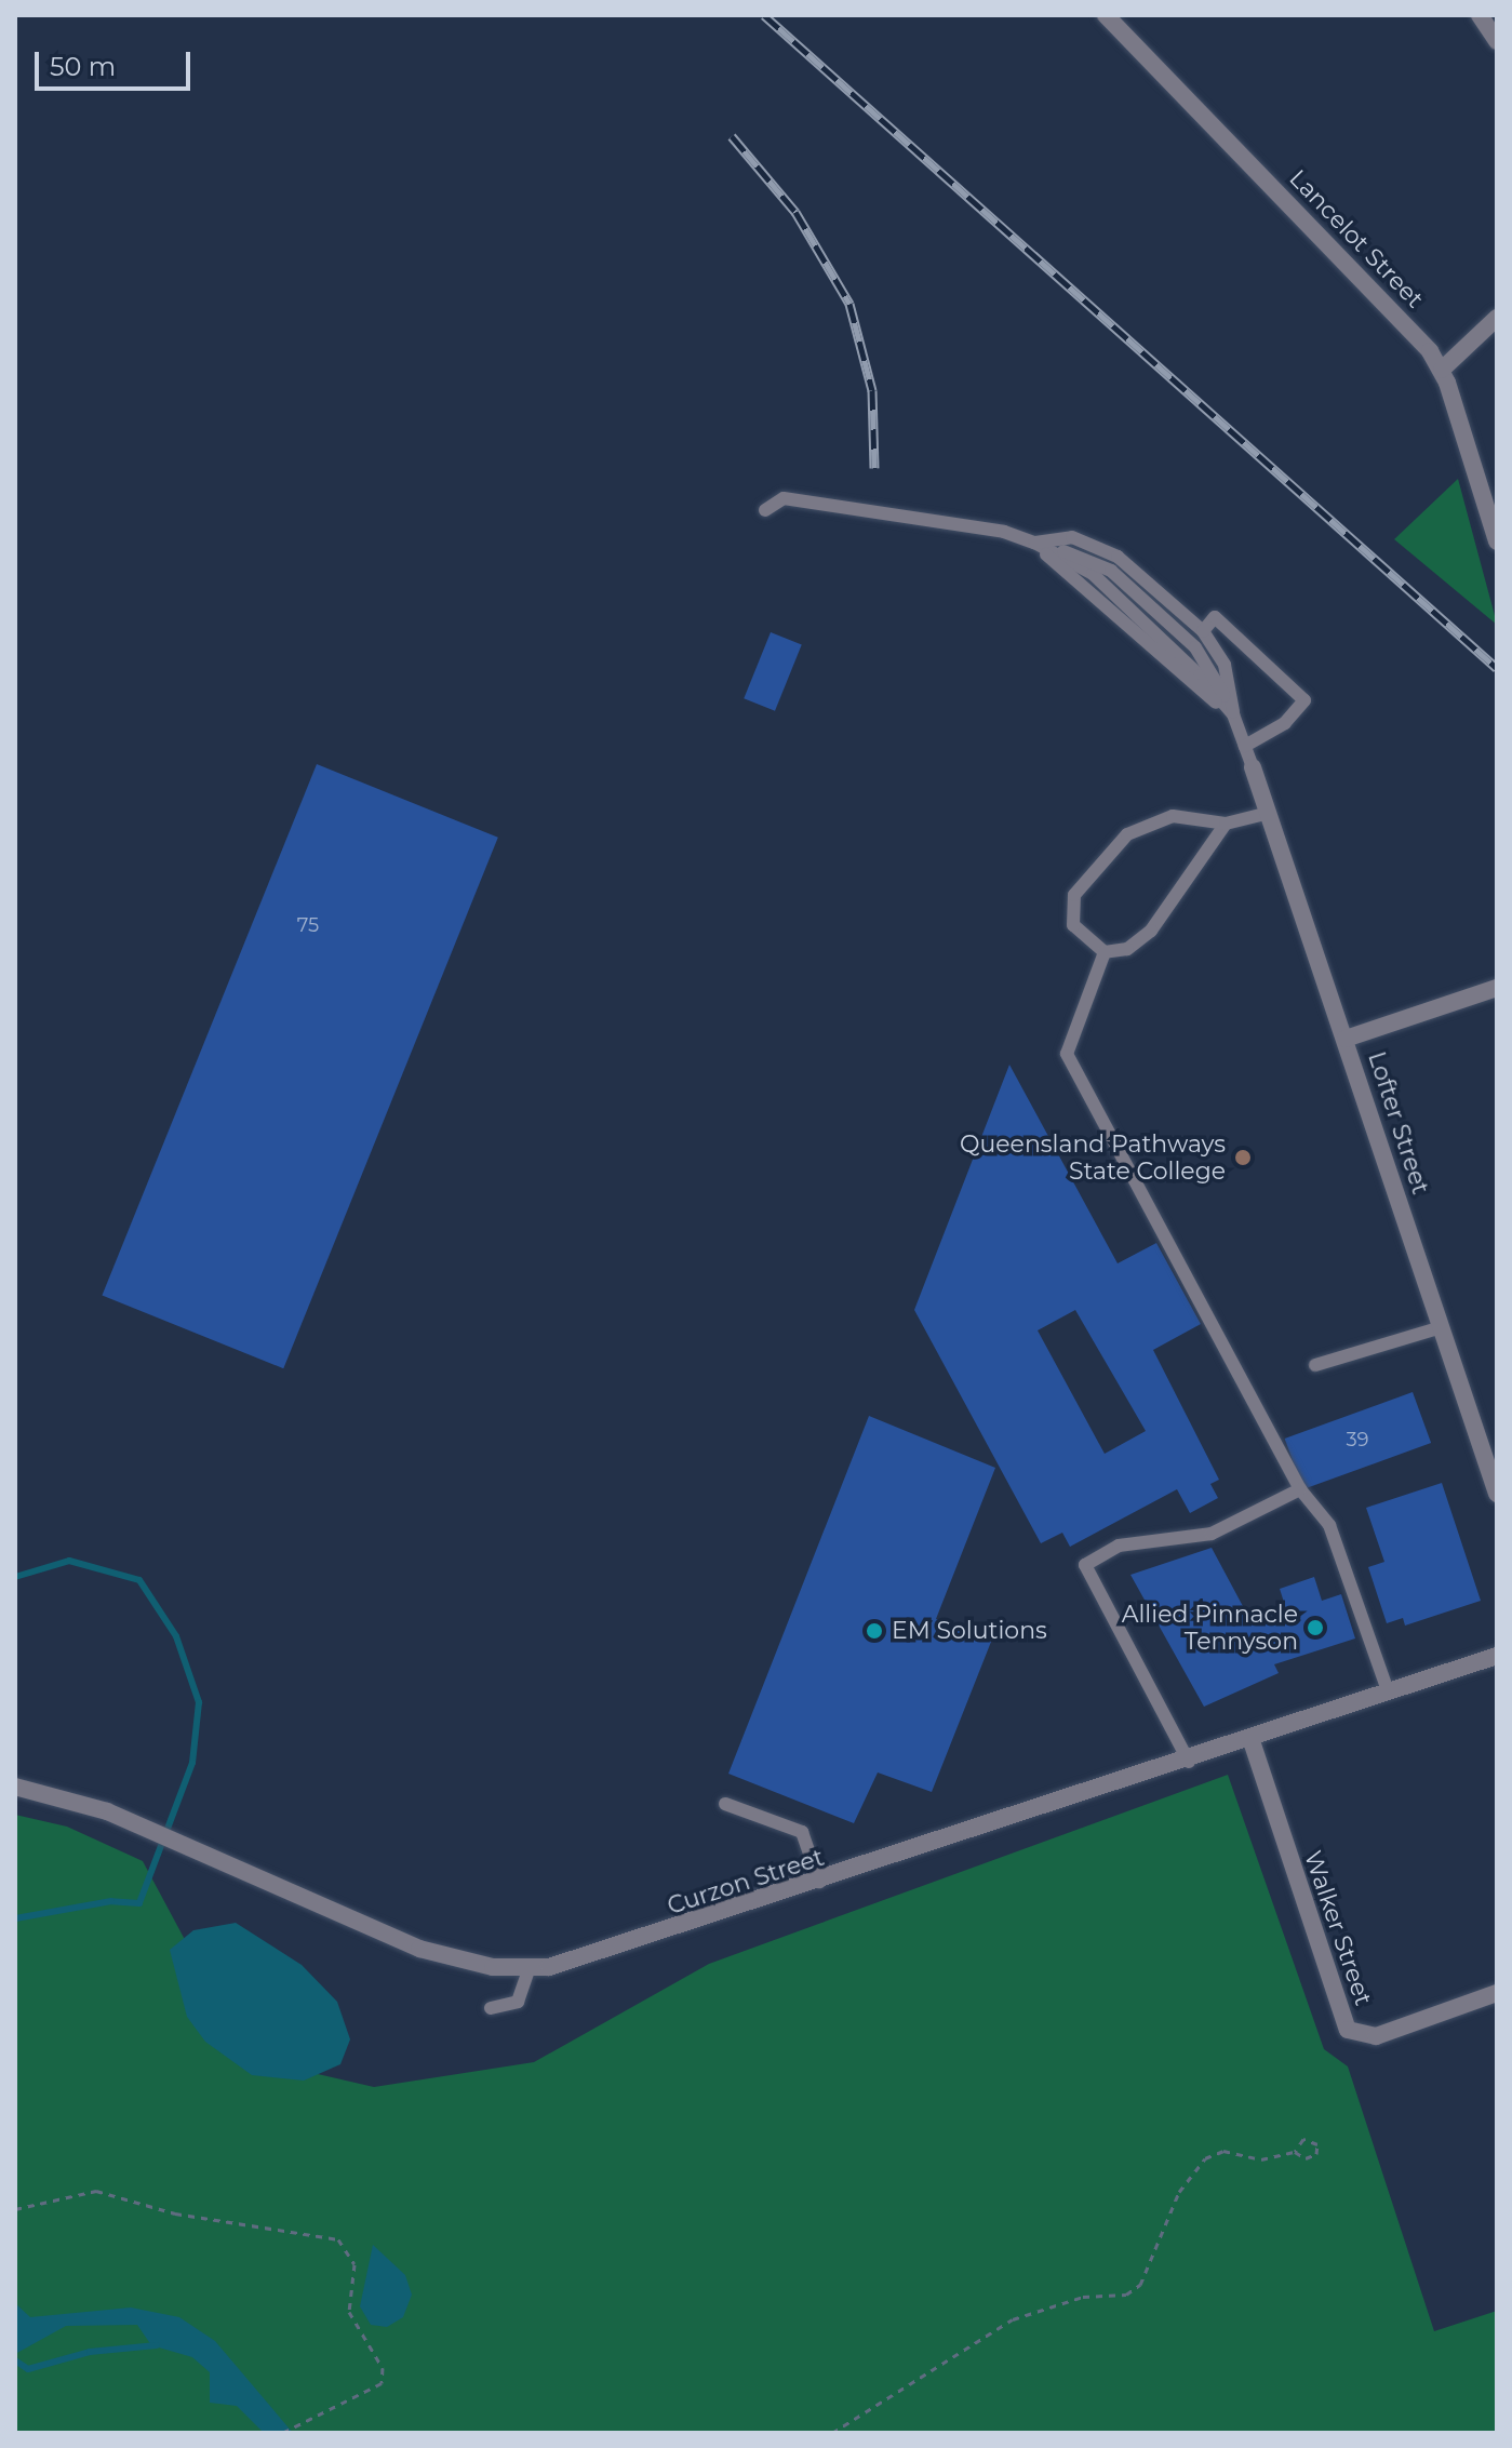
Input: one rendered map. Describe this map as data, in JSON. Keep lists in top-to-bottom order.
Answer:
{
  "streets": {
    "street": [
      "Lancelot Street",
      "Lofter Street",
      "Curzon Street",
      "Walker Street"
    ]
  },
  "crossings": [
    ["Curzon Street", "Walker Street"]
  ],
  "places": ["Queensland Pathways State College", "Allied Pinnacle Tennyson", "EM Solutions"],
  "house_numbers": ["75", "39"],
  "scale_bar": "50 m"
}
